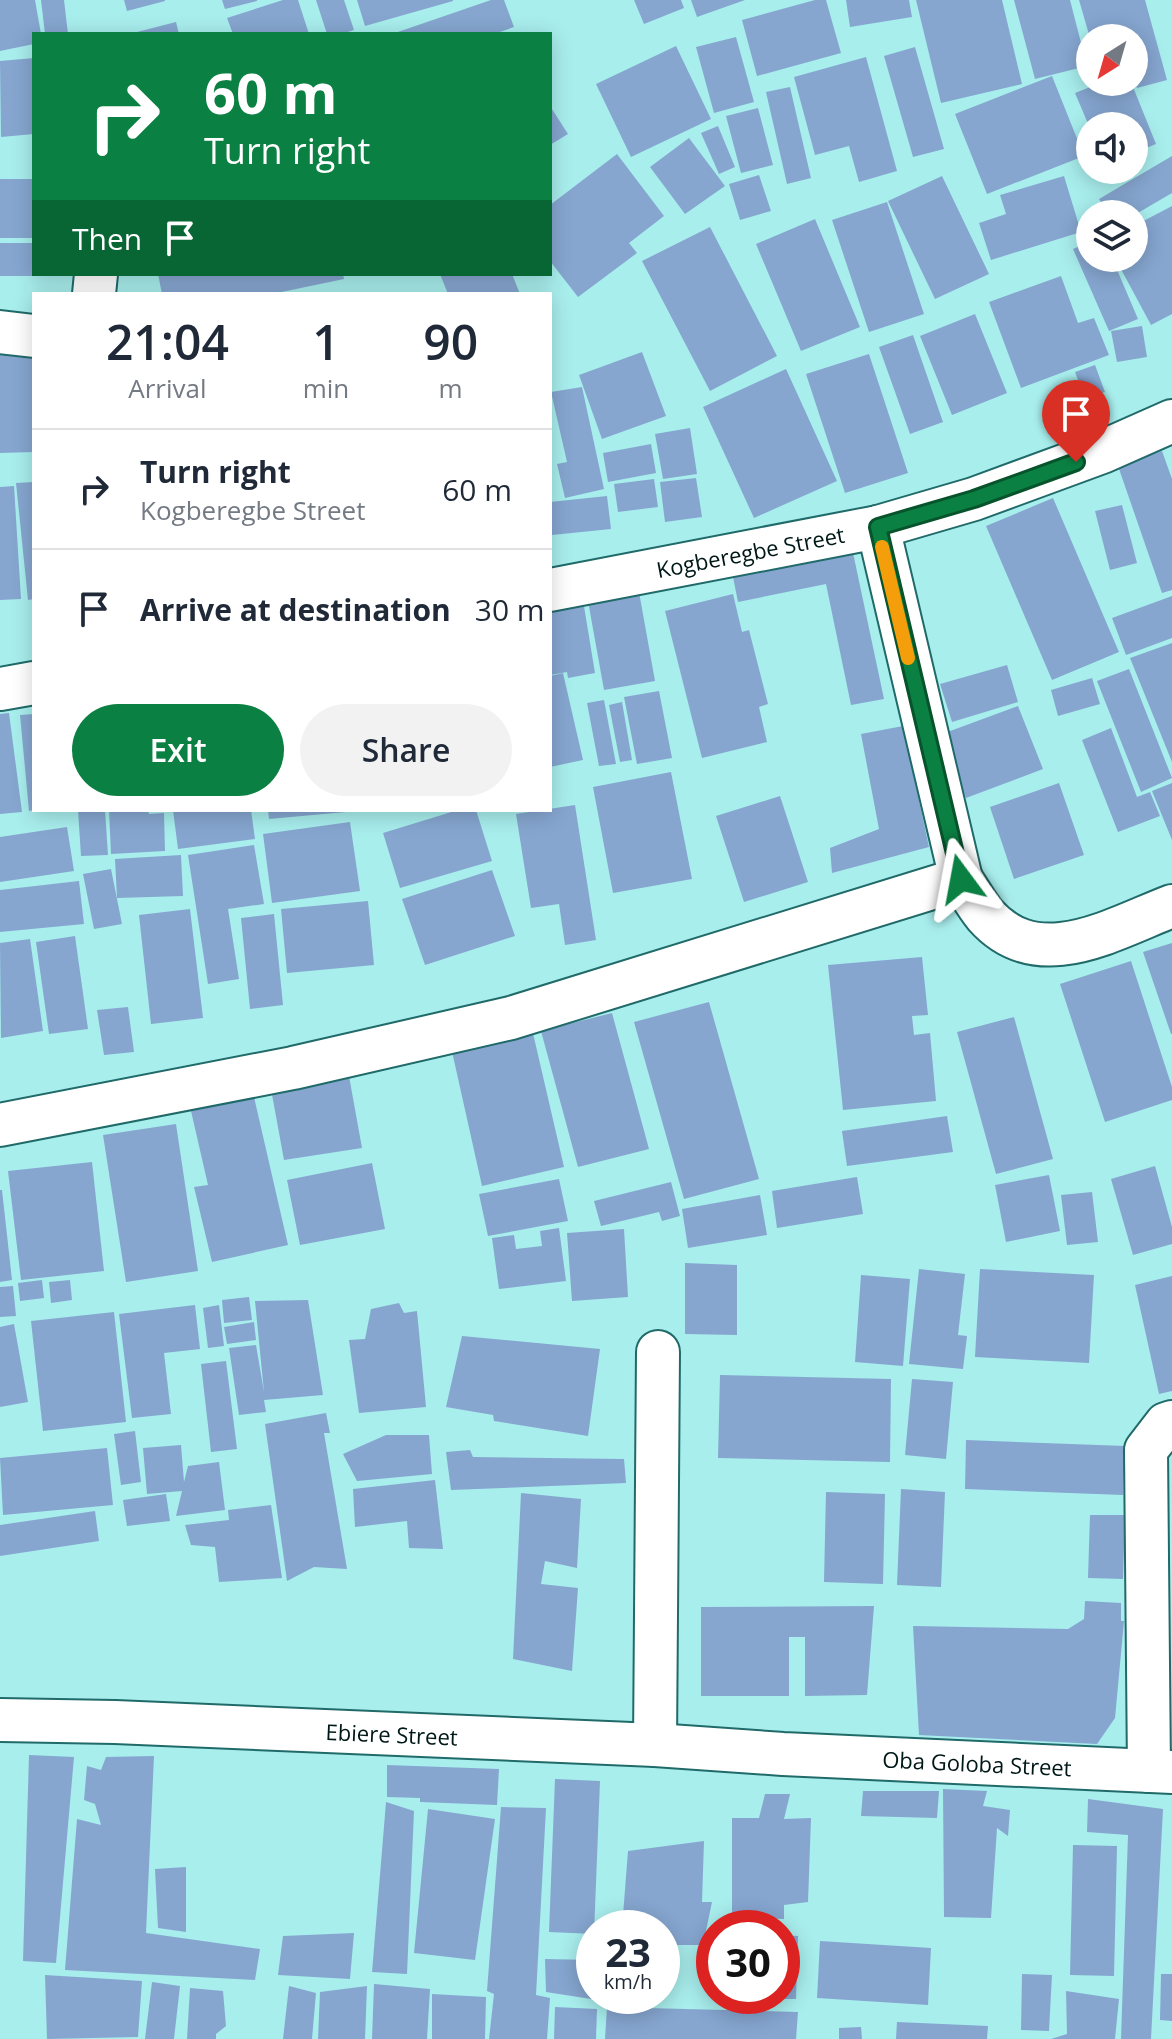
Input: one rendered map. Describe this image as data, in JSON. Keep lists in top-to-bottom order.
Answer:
{
  "streets": {
    "street": ["Kogberegbe Street", "Ebiere Street", "Oba Goloba Street"]
  },
  "crossings": [
    ["Ebiere Street", "Oba Goloba Street"]
  ],
  "north": "bottom left",
  "page": {
    "turn": ["60 m", "Turn right"],
    "then": "Then",
    "eta": [
      "21:04",
      "Arrival",
      "1",
      "min",
      "90",
      "m"
    ],
    "list": [
      {
        "name": "Turn right",
        "note": "Kogberegbe Street",
        "value": "60 m"
      },
      {
        "name": "Arrive at destination",
        "value": "30 m"
      }
    ],
    "buttons": ["Exit", "Share"],
    "speed": "23 km/h",
    "limit": "30"
  }
}
